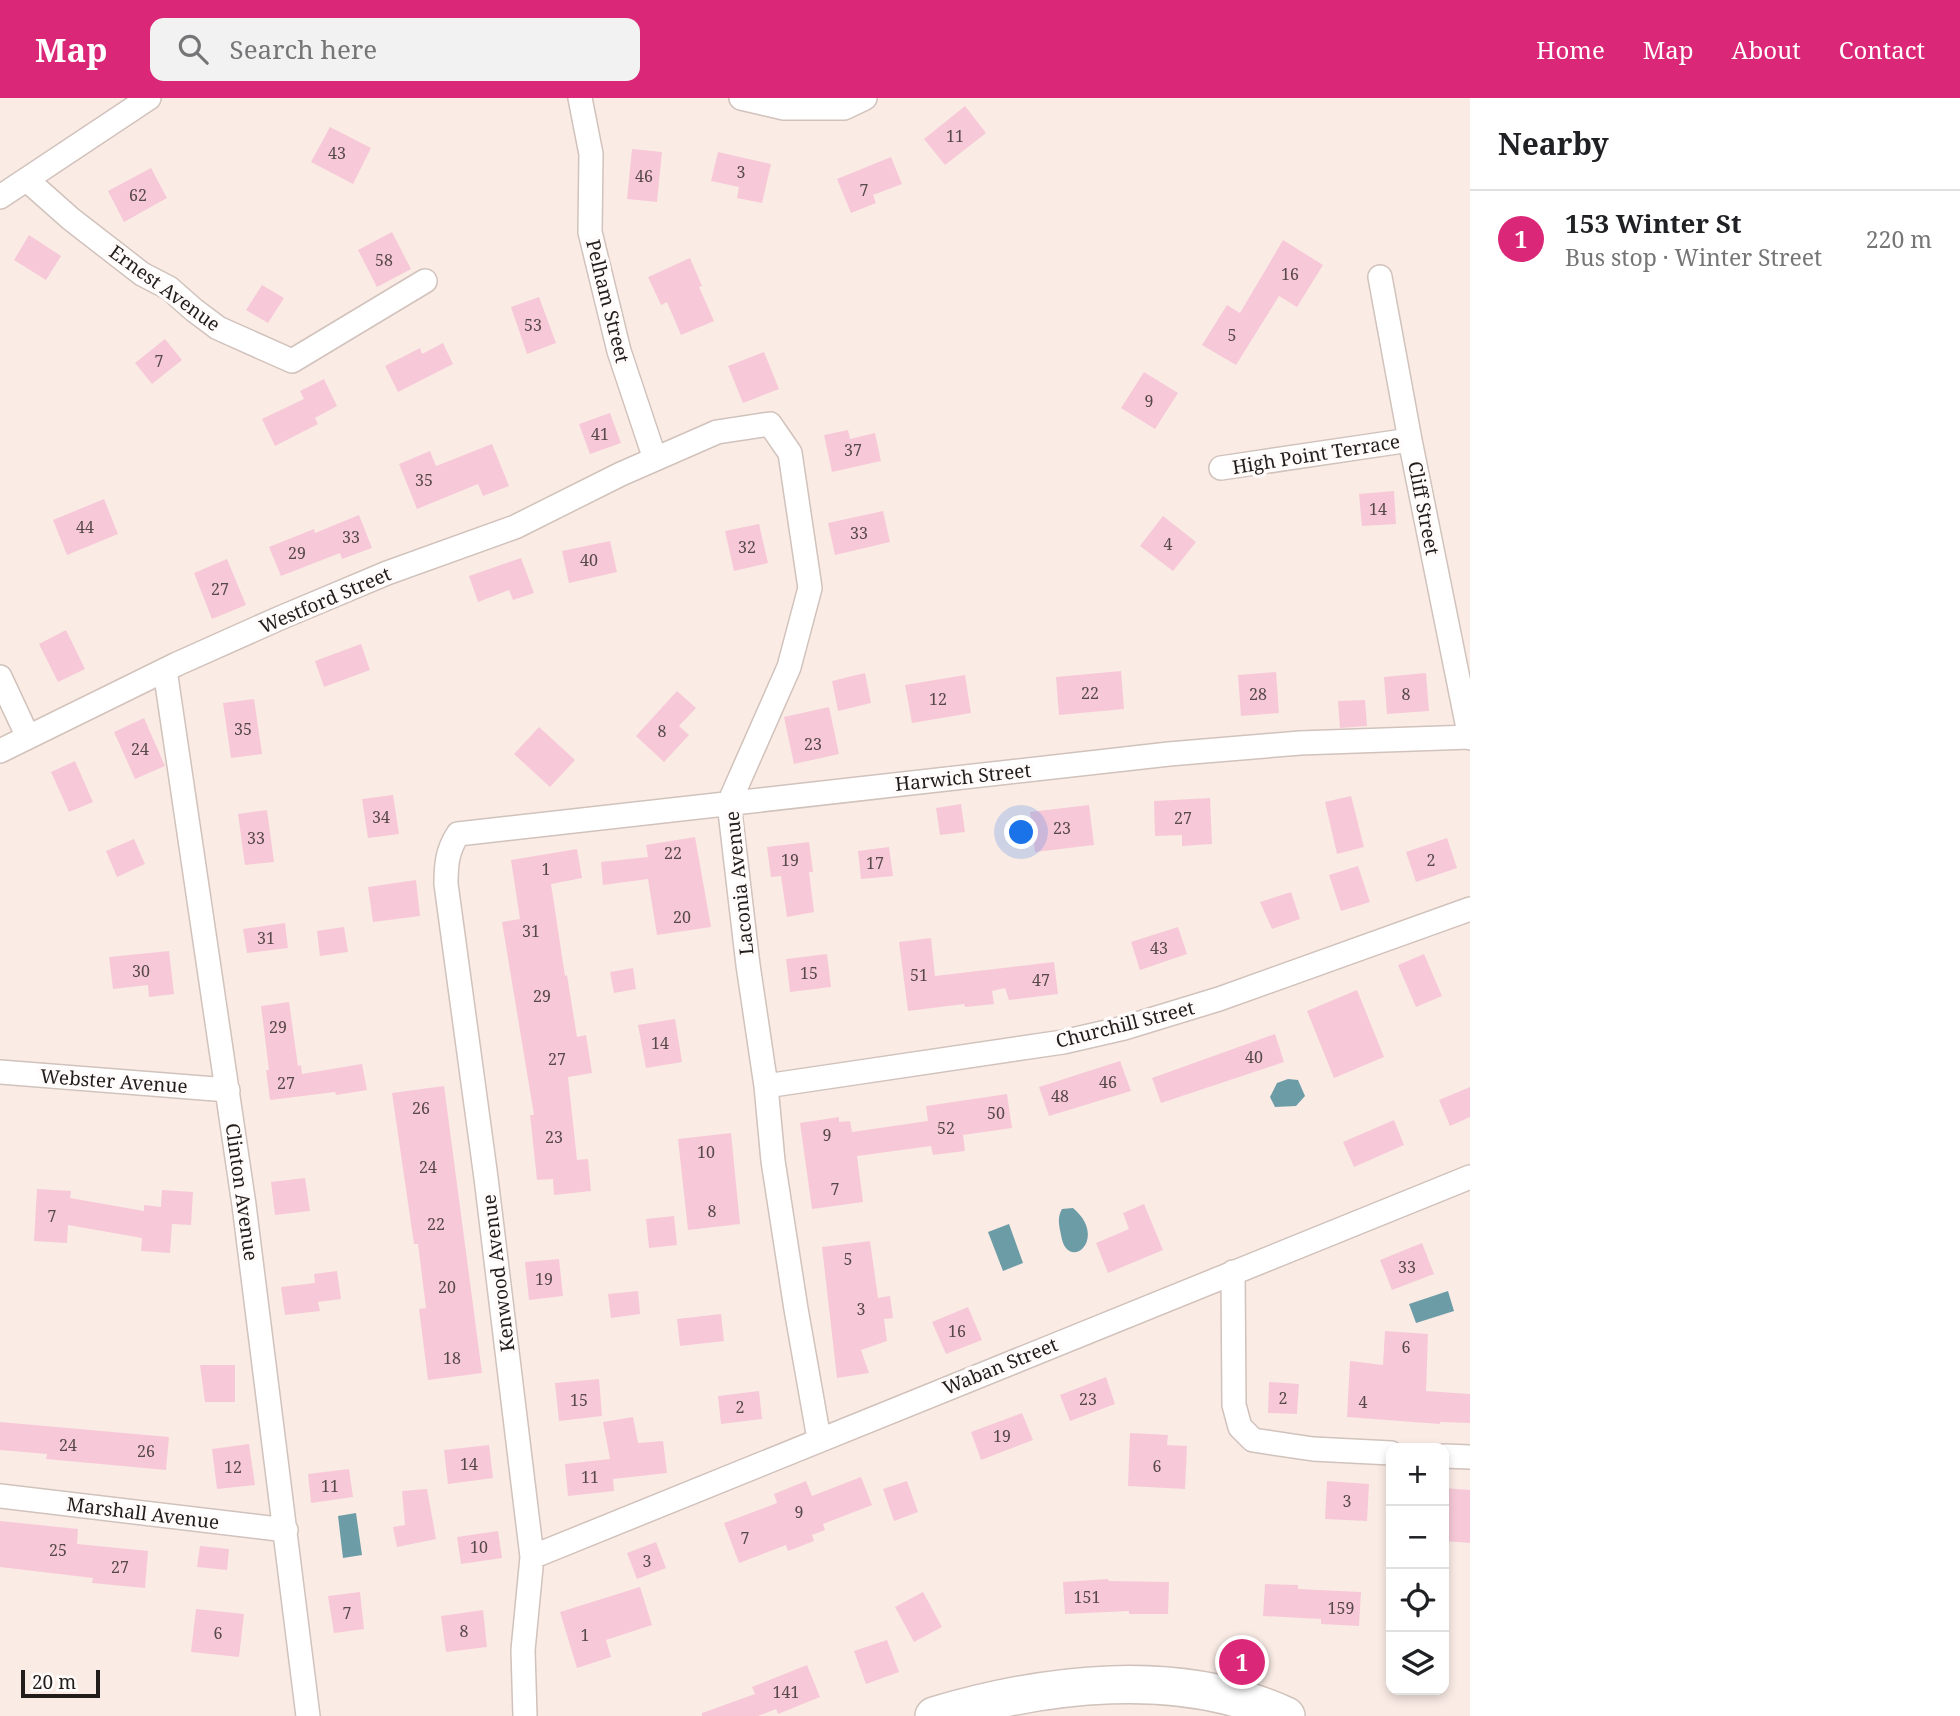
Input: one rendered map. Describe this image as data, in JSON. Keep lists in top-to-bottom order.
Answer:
{
  "streets": {
    "street": [
      "Ernest Avenue",
      "Pelham Street",
      "High Point Terrace",
      "Cliff Street",
      "Westford Street",
      "Harwich Street",
      "Laconia Avenue",
      "Churchill Street",
      "Webster Avenue",
      "Clinton Avenue",
      "Kenwood Avenue",
      "Waban Street",
      "Marshall Avenue"
    ]
  },
  "crossings": [
    ["Pelham Street", "Westford Street"],
    ["Pelham Street", "Laconia Avenue"],
    ["High Point Terrace", "Cliff Street"],
    ["Cliff Street", "Harwich Street"],
    ["Westford Street", "Laconia Avenue"],
    ["Westford Street", "Clinton Avenue"],
    ["Harwich Street", "Laconia Avenue"],
    ["Harwich Street", "Kenwood Avenue"],
    ["Laconia Avenue", "Churchill Street"],
    ["Laconia Avenue", "Waban Street"],
    ["Webster Avenue", "Clinton Avenue"],
    ["Clinton Avenue", "Marshall Avenue"],
    ["Kenwood Avenue", "Waban Street"]
  ],
  "house_numbers": [
    "11",
    "43",
    "3",
    "46",
    "7",
    "62",
    "58",
    "16",
    "53",
    "5",
    "7",
    "9",
    "41",
    "37",
    "35",
    "14",
    "44",
    "33",
    "33",
    "4",
    "32",
    "29",
    "40",
    "27",
    "22",
    "28",
    "8",
    "12",
    "35",
    "8",
    "23",
    "24",
    "34",
    "27",
    "23",
    "33",
    "22",
    "19",
    "2",
    "17",
    "1",
    "20",
    "31",
    "31",
    "43",
    "30",
    "15",
    "51",
    "47",
    "29",
    "29",
    "14",
    "40",
    "27",
    "46",
    "27",
    "48",
    "26",
    "50",
    "52",
    "9",
    "23",
    "10",
    "24",
    "7",
    "8",
    "7",
    "22",
    "5",
    "33",
    "19",
    "20",
    "3",
    "16",
    "6",
    "18",
    "2",
    "23",
    "15",
    "4",
    "2",
    "19",
    "24",
    "26",
    "14",
    "6",
    "12",
    "11",
    "11",
    "3",
    "9",
    "7",
    "10",
    "25",
    "3",
    "27",
    "151",
    "159",
    "7",
    "8",
    "6",
    "1",
    "141"
  ],
  "scale_bar": "20 m",
  "page": {
    "header": "Map",
    "search": "Search here",
    "nav": [
      "Home",
      "Map",
      "About",
      "Contact"
    ],
    "heading": "Nearby",
    "list": [
      {
        "mark": "1",
        "name": "153 Winter St",
        "note": "Bus stop · Winter Street",
        "value": "220 m"
      }
    ],
    "map_buttons": ["+", "−"],
    "pins": "1",
    "scale": "20 m"
  }
}
